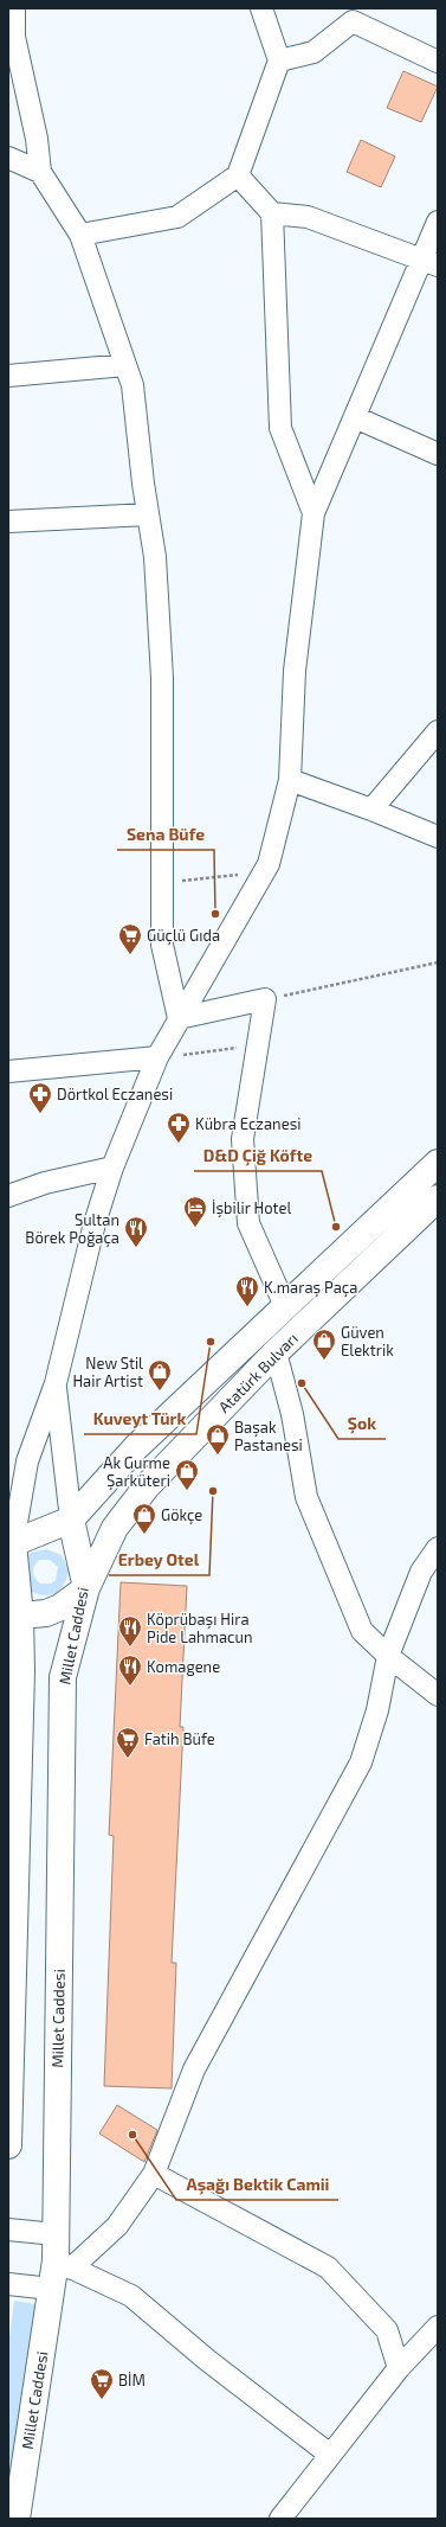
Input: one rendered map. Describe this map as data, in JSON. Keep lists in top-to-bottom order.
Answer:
{
  "streets": {
    "main road": ["Atatürk Bulvarı", "Millet Caddesi"]
  },
  "crossings": [
    ["Atatürk Bulvarı", "Millet Caddesi"]
  ],
  "places": {
    "other": [
      "Sena Büfe",
      "D&D Çiğ Köfte",
      "Kuveyt Türk",
      "Şok",
      "Erbey Otel",
      "Aşağı Bektik Camii"
    ],
    "supermarket": ["Güçlü Gıda", "Fatih Büfe", "BİM"],
    "pharmacy": ["Dörtkol Eczanesi", "Kübra Eczanesi"],
    "hotel": ["İşbilir Hotel"],
    "restaurant": [
      "Sultan Börek Poğaça",
      "K.maraş Paça",
      "Köprübaşı Hira Pide Lahmacun",
      "Komagene"
    ],
    "shop": [
      "Güven Elektrik",
      "New Stil Hair Artist",
      "Başak Pastanesi",
      "Ak Gurme Şarküteri",
      "Gökçe"
    ]
  }
}
